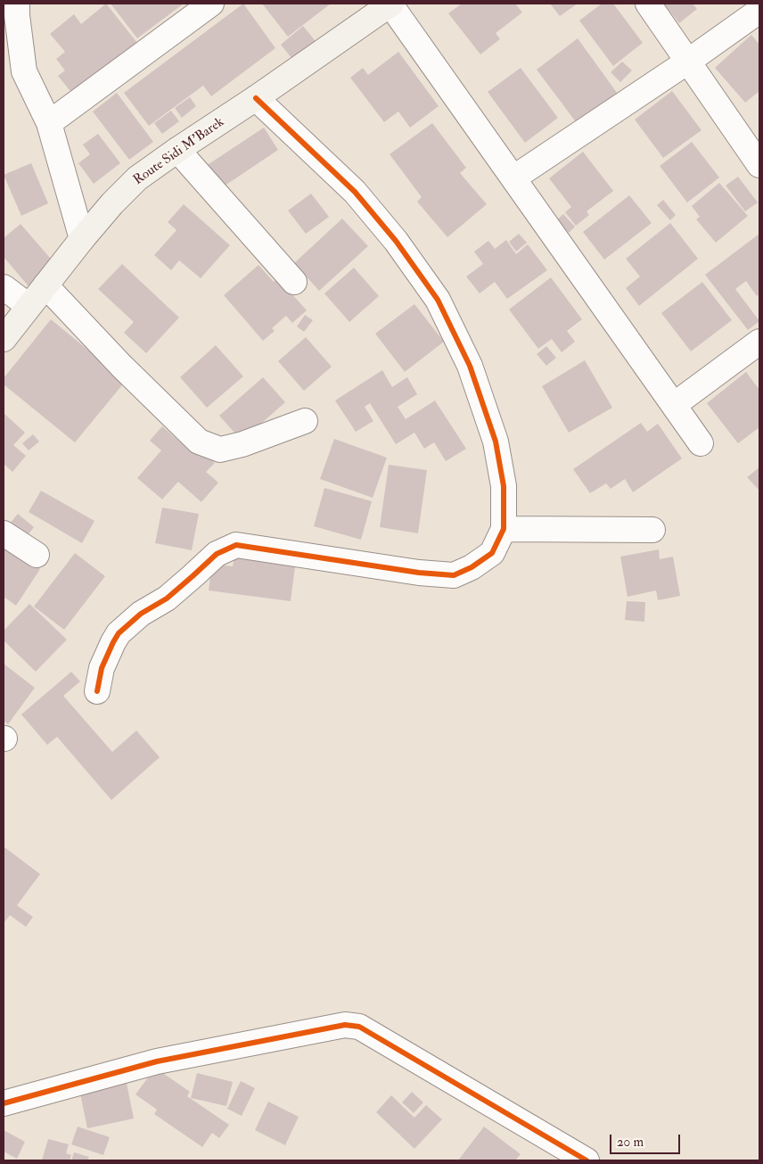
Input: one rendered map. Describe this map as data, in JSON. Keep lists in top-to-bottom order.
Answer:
{
  "streets": {
    "street": ["Route Sidi M'Barek"]
  },
  "scale_bar": "20 m"
}
